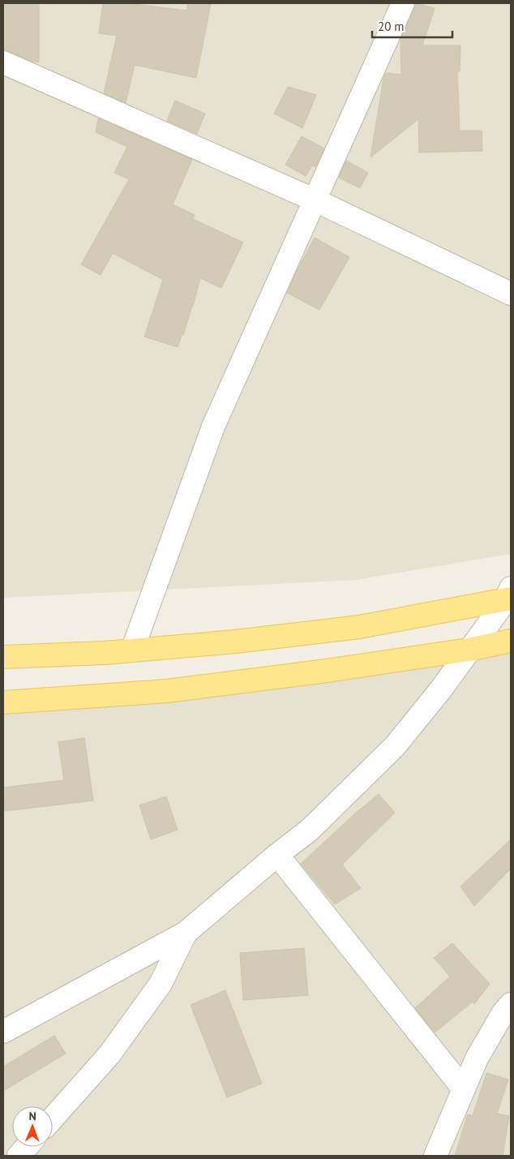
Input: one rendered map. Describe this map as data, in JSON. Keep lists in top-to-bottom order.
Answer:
{
  "scale_bar": "20 m",
  "north": "top"
}
